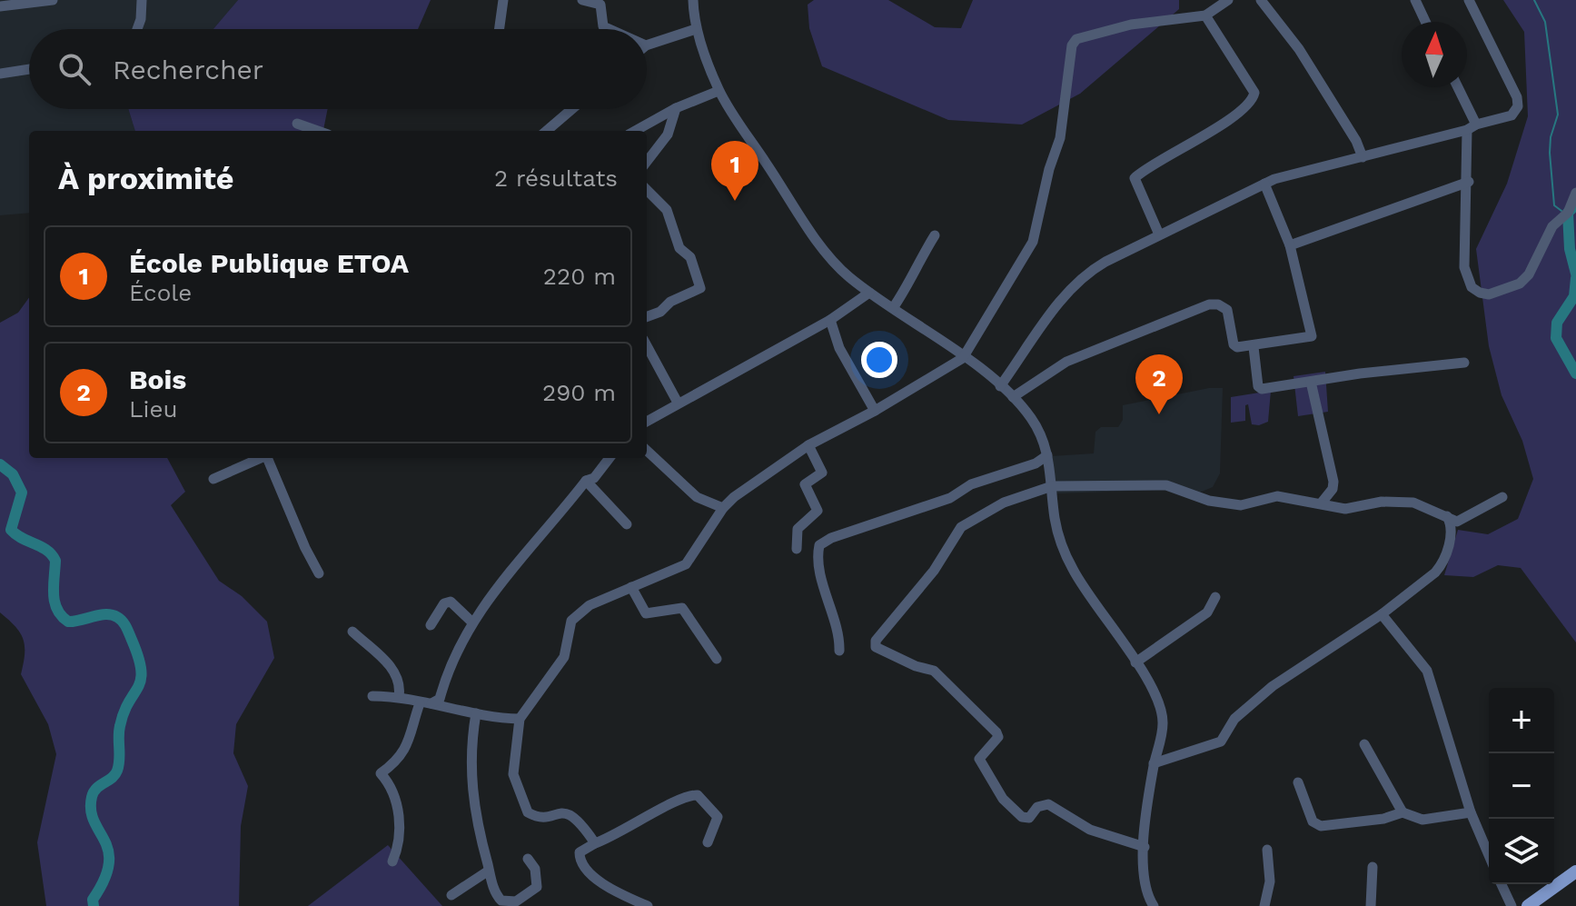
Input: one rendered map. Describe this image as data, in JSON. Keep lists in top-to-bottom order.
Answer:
{
  "north": "top",
  "page": {
    "search": "Rechercher",
    "heading": ["À proximité", "2 résultats"],
    "pins": ["1", "2"],
    "list": [
      {
        "mark": "1",
        "name": "École Publique ETOA",
        "note": "École",
        "value": "220 m"
      },
      {
        "mark": "2",
        "name": "Bois",
        "note": "Lieu",
        "value": "290 m"
      }
    ],
    "map_buttons": ["+", "−"]
  }
}
